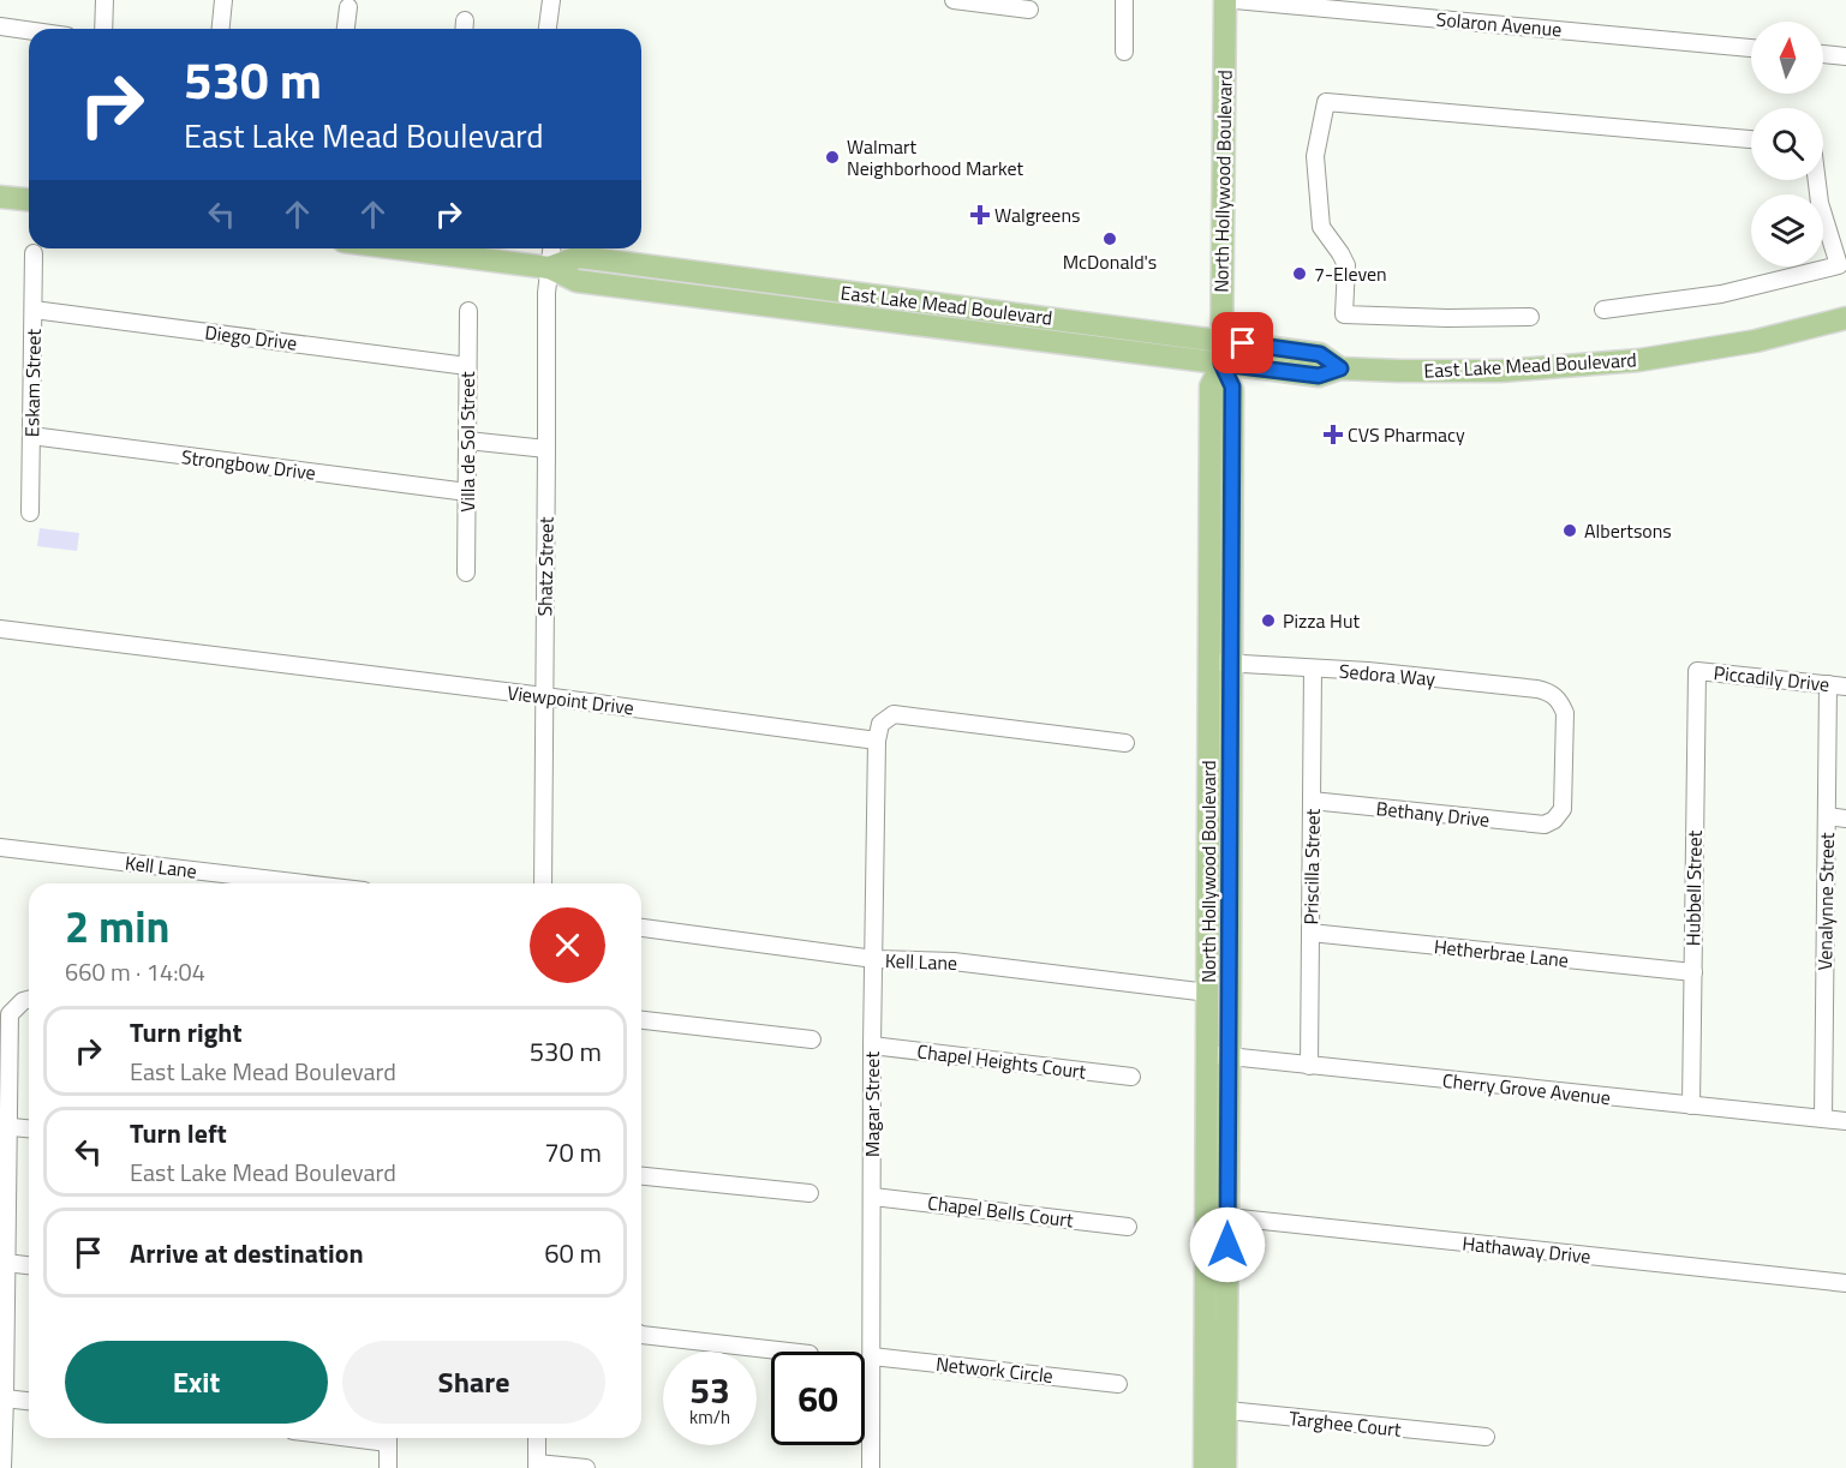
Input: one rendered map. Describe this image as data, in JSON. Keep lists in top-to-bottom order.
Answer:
{
  "streets": {
    "main road": ["North Hollywood Boulevard", "East Lake Mead Boulevard"],
    "street": [
      "Solaron Avenue",
      "Diego Drive",
      "Eskam Street",
      "Villa de Sol Street",
      "Strongbow Drive",
      "Shatz Street",
      "Sedora Way",
      "Piccadily Drive",
      "Viewpoint Drive",
      "Bethany Drive",
      "Kell Lane",
      "Priscilla Street",
      "Hubbell Street",
      "Venalynne Street",
      "Hetherbrae Lane",
      "Chapel Heights Court",
      "Cherry Grove Avenue",
      "Magar Street",
      "Chapel Bells Court",
      "Hathaway Drive",
      "Network Circle",
      "Targhee Court"
    ]
  },
  "crossings": [
    ["North Hollywood Boulevard", "East Lake Mead Boulevard"],
    ["North Hollywood Boulevard", "Sedora Way"],
    ["North Hollywood Boulevard", "Kell Lane"],
    ["North Hollywood Boulevard", "Cherry Grove Avenue"],
    ["North Hollywood Boulevard", "Hathaway Drive"],
    ["North Hollywood Boulevard", "Targhee Court"],
    ["East Lake Mead Boulevard", "Shatz Street"],
    ["Diego Drive", "Eskam Street"],
    ["Diego Drive", "Villa de Sol Street"],
    ["Eskam Street", "Strongbow Drive"],
    ["Villa de Sol Street", "Strongbow Drive"],
    ["Shatz Street", "Viewpoint Drive"],
    ["Sedora Way", "Bethany Drive"],
    ["Sedora Way", "Priscilla Street"],
    ["Piccadily Drive", "Hubbell Street"],
    ["Piccadily Drive", "Venalynne Street"],
    ["Viewpoint Drive", "Magar Street"],
    ["Bethany Drive", "Priscilla Street"],
    ["Kell Lane", "Magar Street"],
    ["Priscilla Street", "Hetherbrae Lane"],
    ["Priscilla Street", "Cherry Grove Avenue"],
    ["Hubbell Street", "Hetherbrae Lane"],
    ["Hubbell Street", "Cherry Grove Avenue"],
    ["Venalynne Street", "Cherry Grove Avenue"],
    ["Chapel Heights Court", "Magar Street"],
    ["Magar Street", "Chapel Bells Court"],
    ["Magar Street", "Network Circle"]
  ],
  "places": {
    "other": [
      "Walmart Neighborhood Market",
      "McDonald's",
      "7-Eleven",
      "Albertsons",
      "Pizza Hut"
    ],
    "health": ["Walgreens", "CVS Pharmacy"]
  },
  "north": "top",
  "page": {
    "turn": ["530 m", "East Lake Mead Boulevard"],
    "heading": ["2 min", "660 m · 14:04"],
    "list": [
      {
        "name": "Turn right",
        "note": "East Lake Mead Boulevard",
        "value": "530 m"
      },
      {
        "name": "Turn left",
        "note": "East Lake Mead Boulevard",
        "value": "70 m"
      },
      {
        "name": "Arrive at destination",
        "value": "60 m"
      }
    ],
    "buttons": ["Exit", "Share"],
    "speed": "53 km/h",
    "limit": "60"
  }
}
